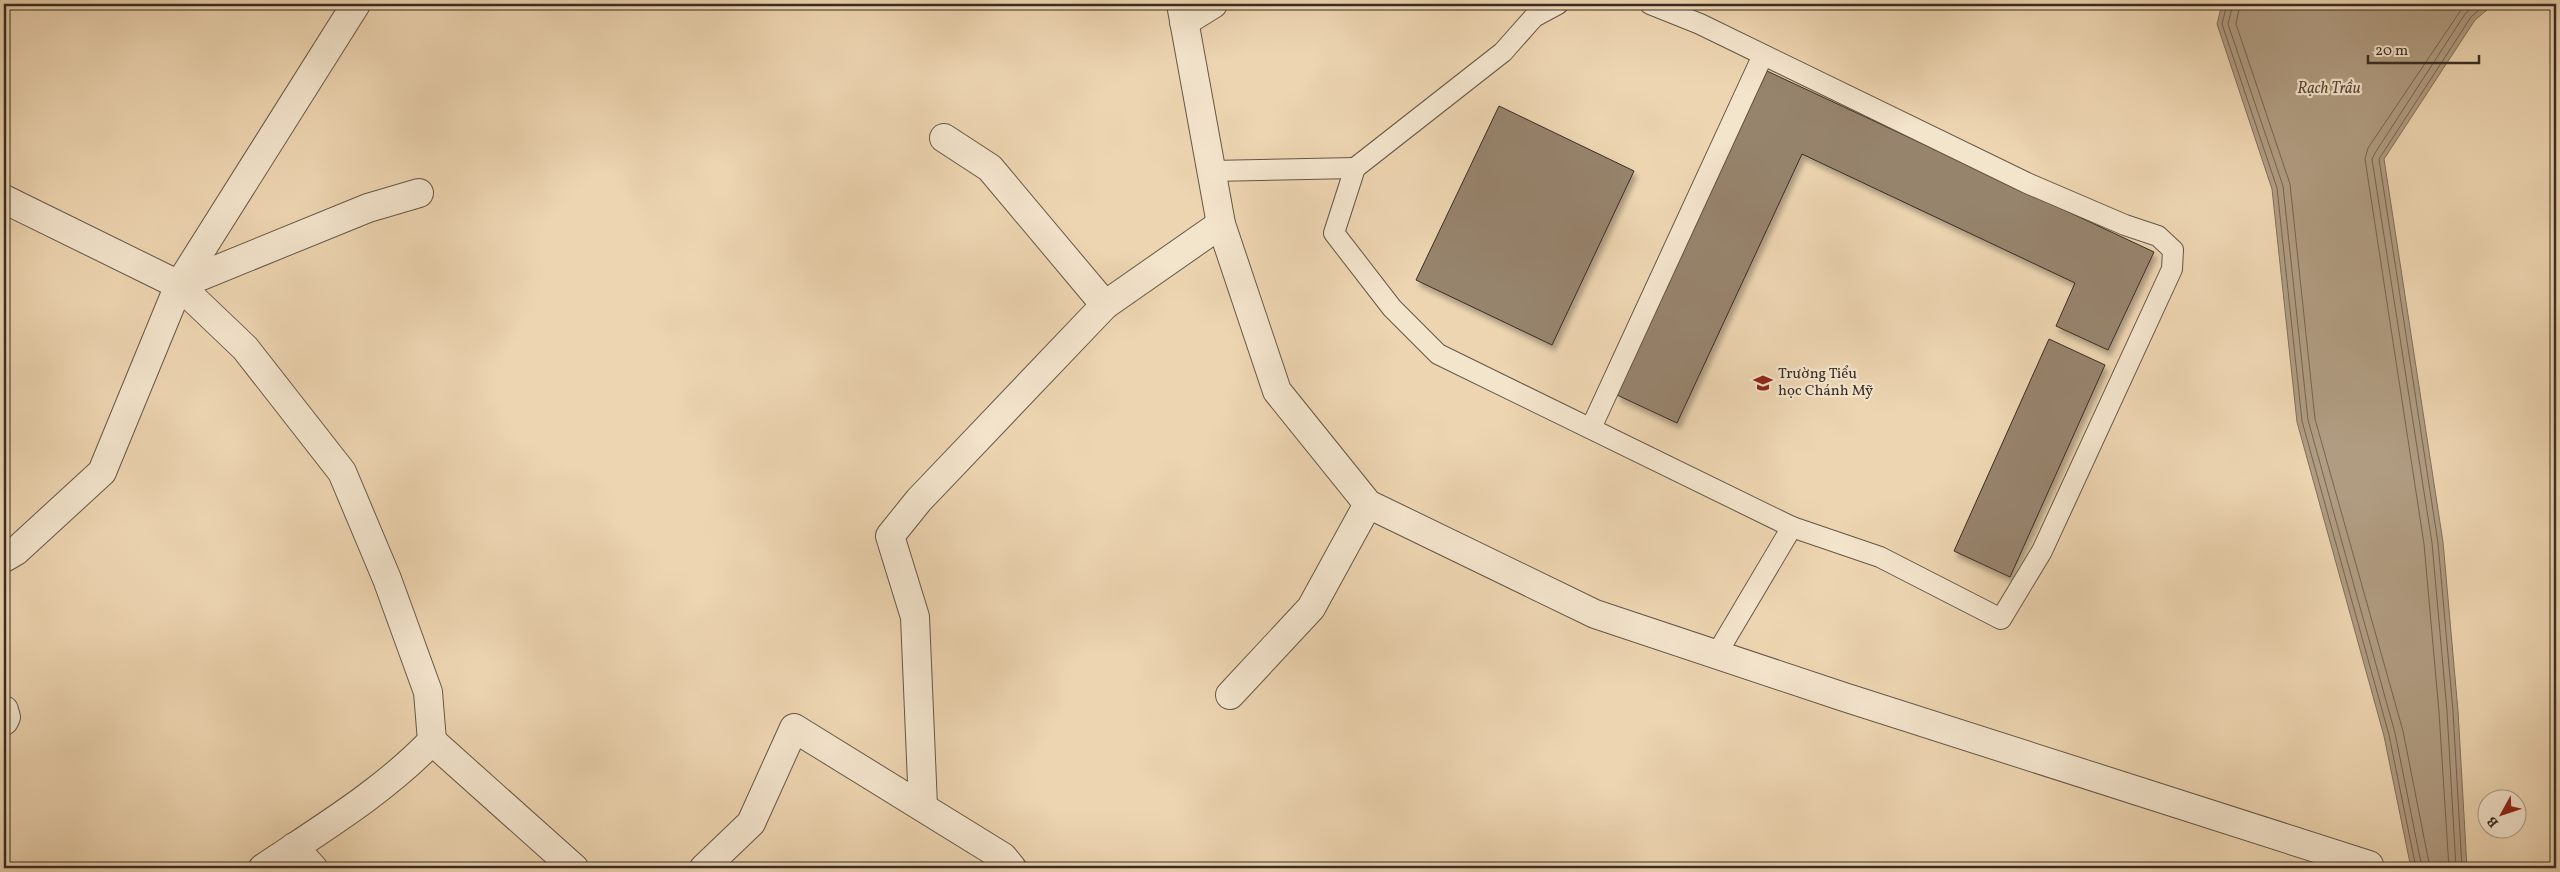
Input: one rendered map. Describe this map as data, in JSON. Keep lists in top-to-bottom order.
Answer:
{
  "water": ["Rạch Trầu"],
  "places": {
    "school or university": ["Trường Tiểu học Chánh Mỹ"]
  },
  "scale_bar": "20 m",
  "north": "bottom left"
}
